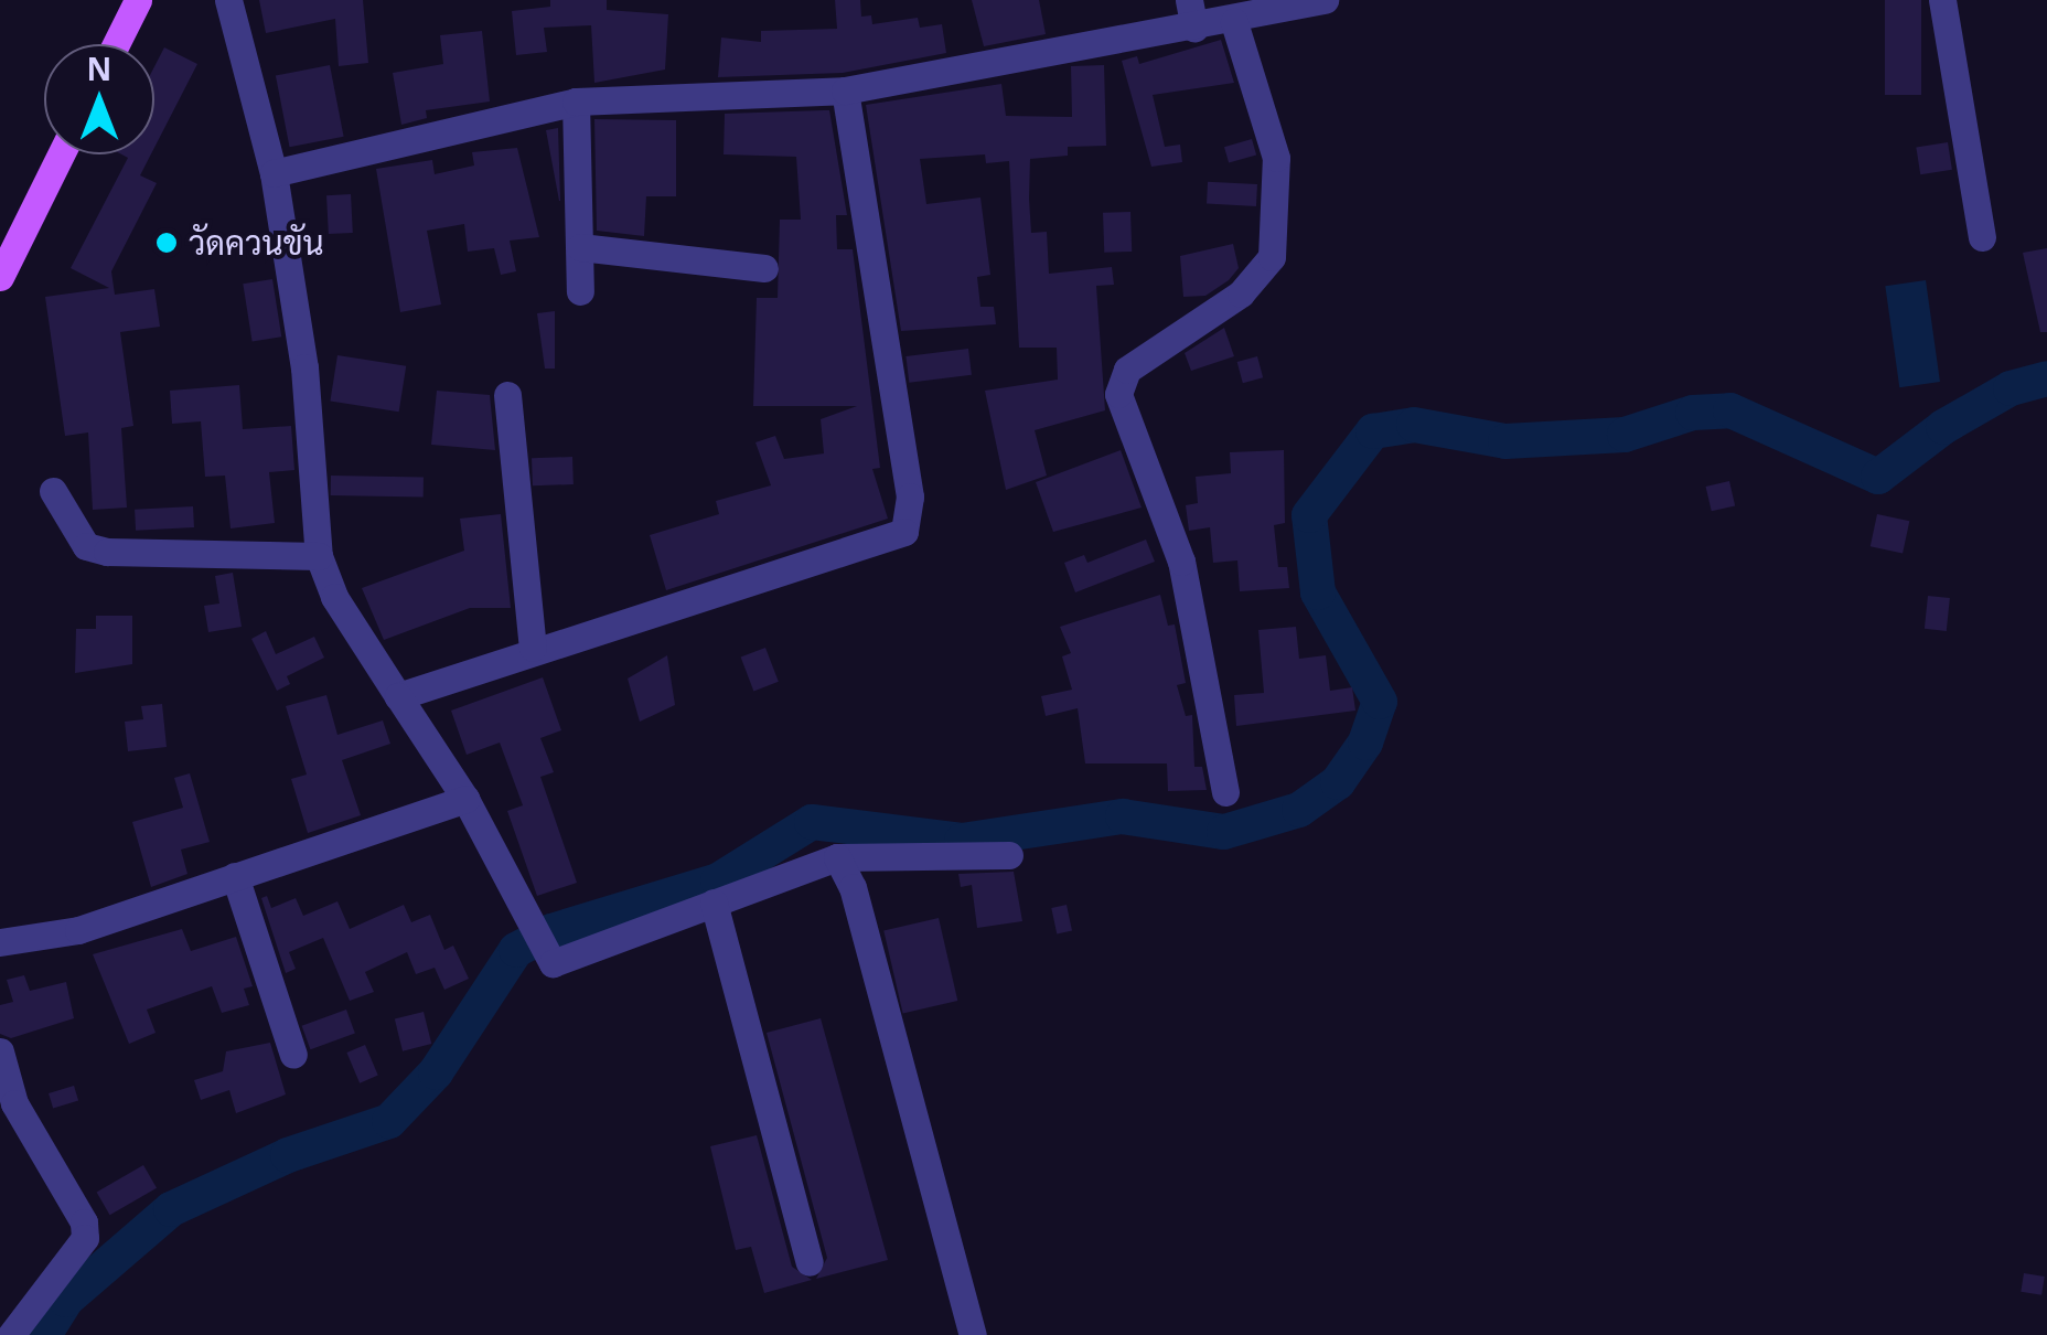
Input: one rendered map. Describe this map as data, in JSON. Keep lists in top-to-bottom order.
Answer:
{
  "places": ["วัดควนขัน"],
  "north": "top"
}
